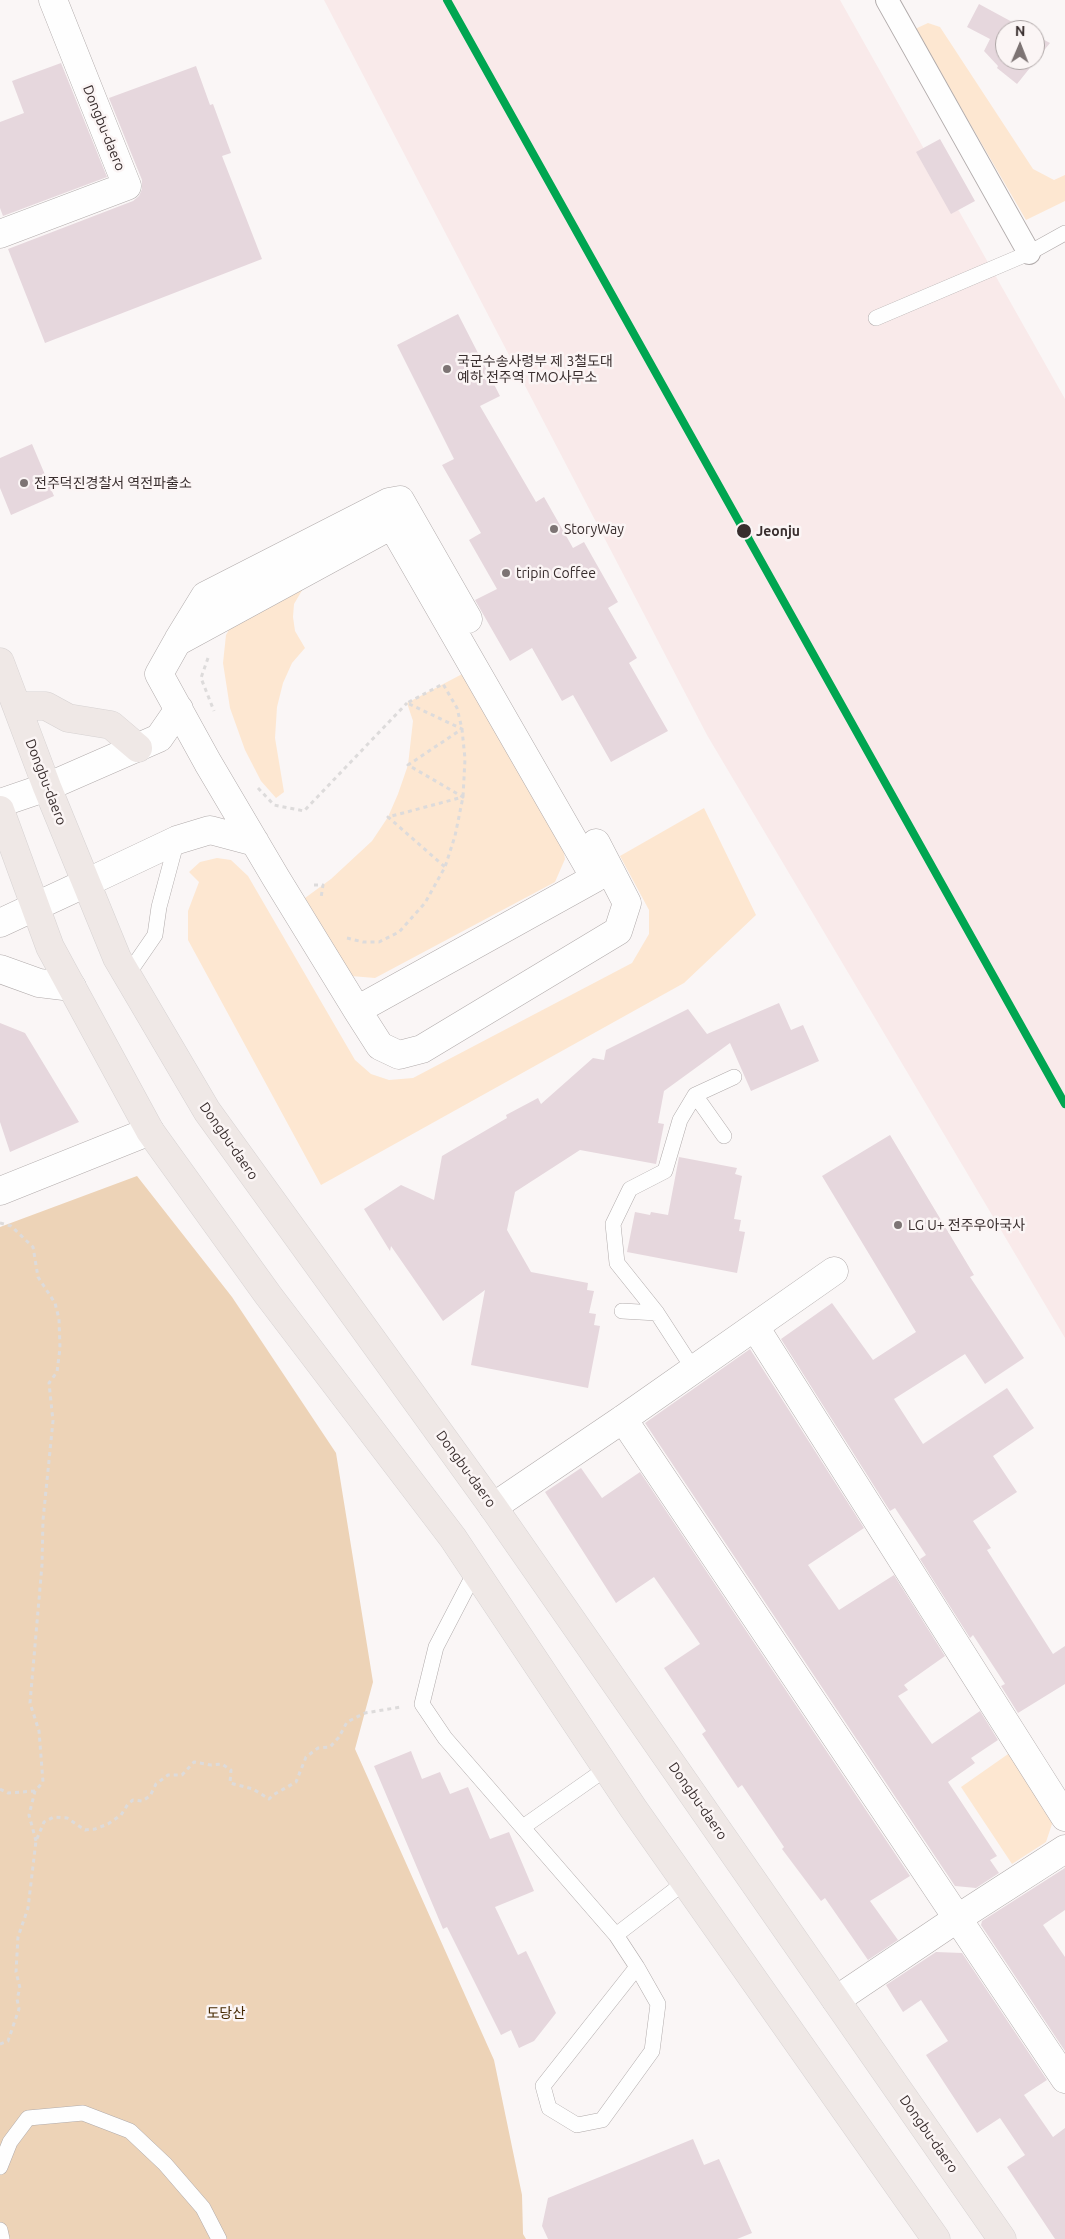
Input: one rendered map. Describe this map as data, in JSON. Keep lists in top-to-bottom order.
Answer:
{
  "streets": {
    "main road": ["Dongbu-daero"]
  },
  "parks": ["도당산"],
  "places": [
    "국군수송사령부 제 3철도대 예하 전주역 TMO사무소",
    "전주덕진경찰서 역전파출소",
    "StoryWay",
    "Jeonju",
    "tripin Coffee",
    "LG U+ 전주우아국사"
  ],
  "north": "top"
}
